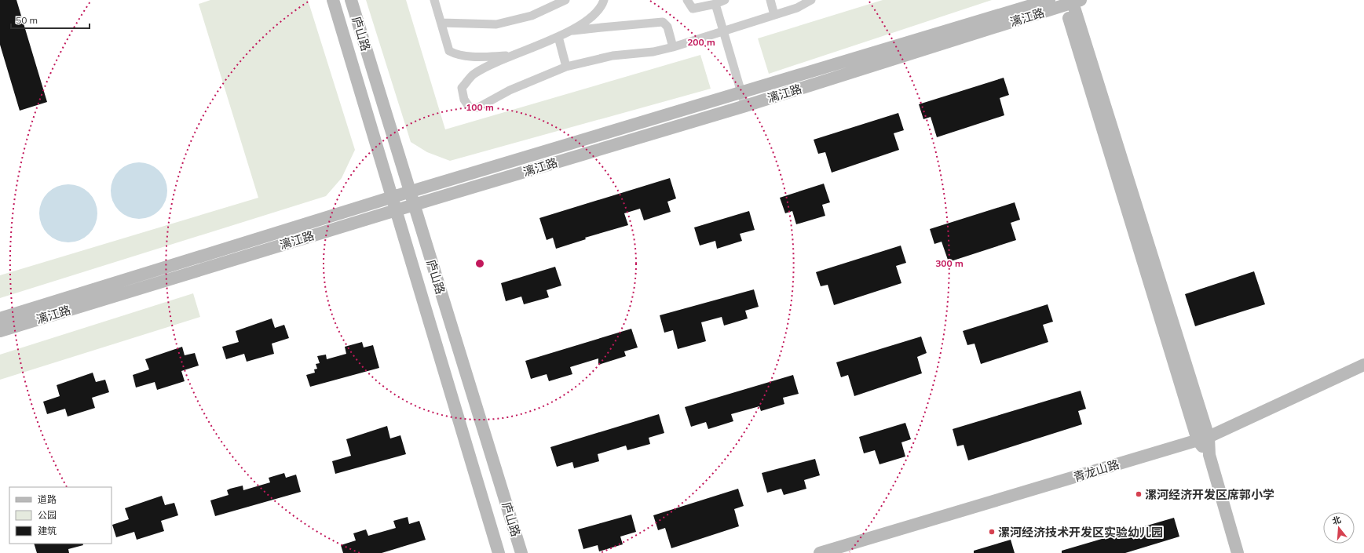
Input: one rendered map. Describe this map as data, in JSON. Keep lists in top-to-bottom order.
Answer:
{
  "streets": {
    "street": ["漓江路", "庐山路", "青龙山路"]
  },
  "crossings": [
    ["漓江路", "庐山路"]
  ],
  "places": ["漯河经济开发区席郭小学", "漯河经济技术开发区实验幼儿园"],
  "legend": ["道路", "公园", "建筑"],
  "scale_bar": "50 m",
  "north": "top",
  "rings": ["200 m", "100 m", "300 m"]
}
